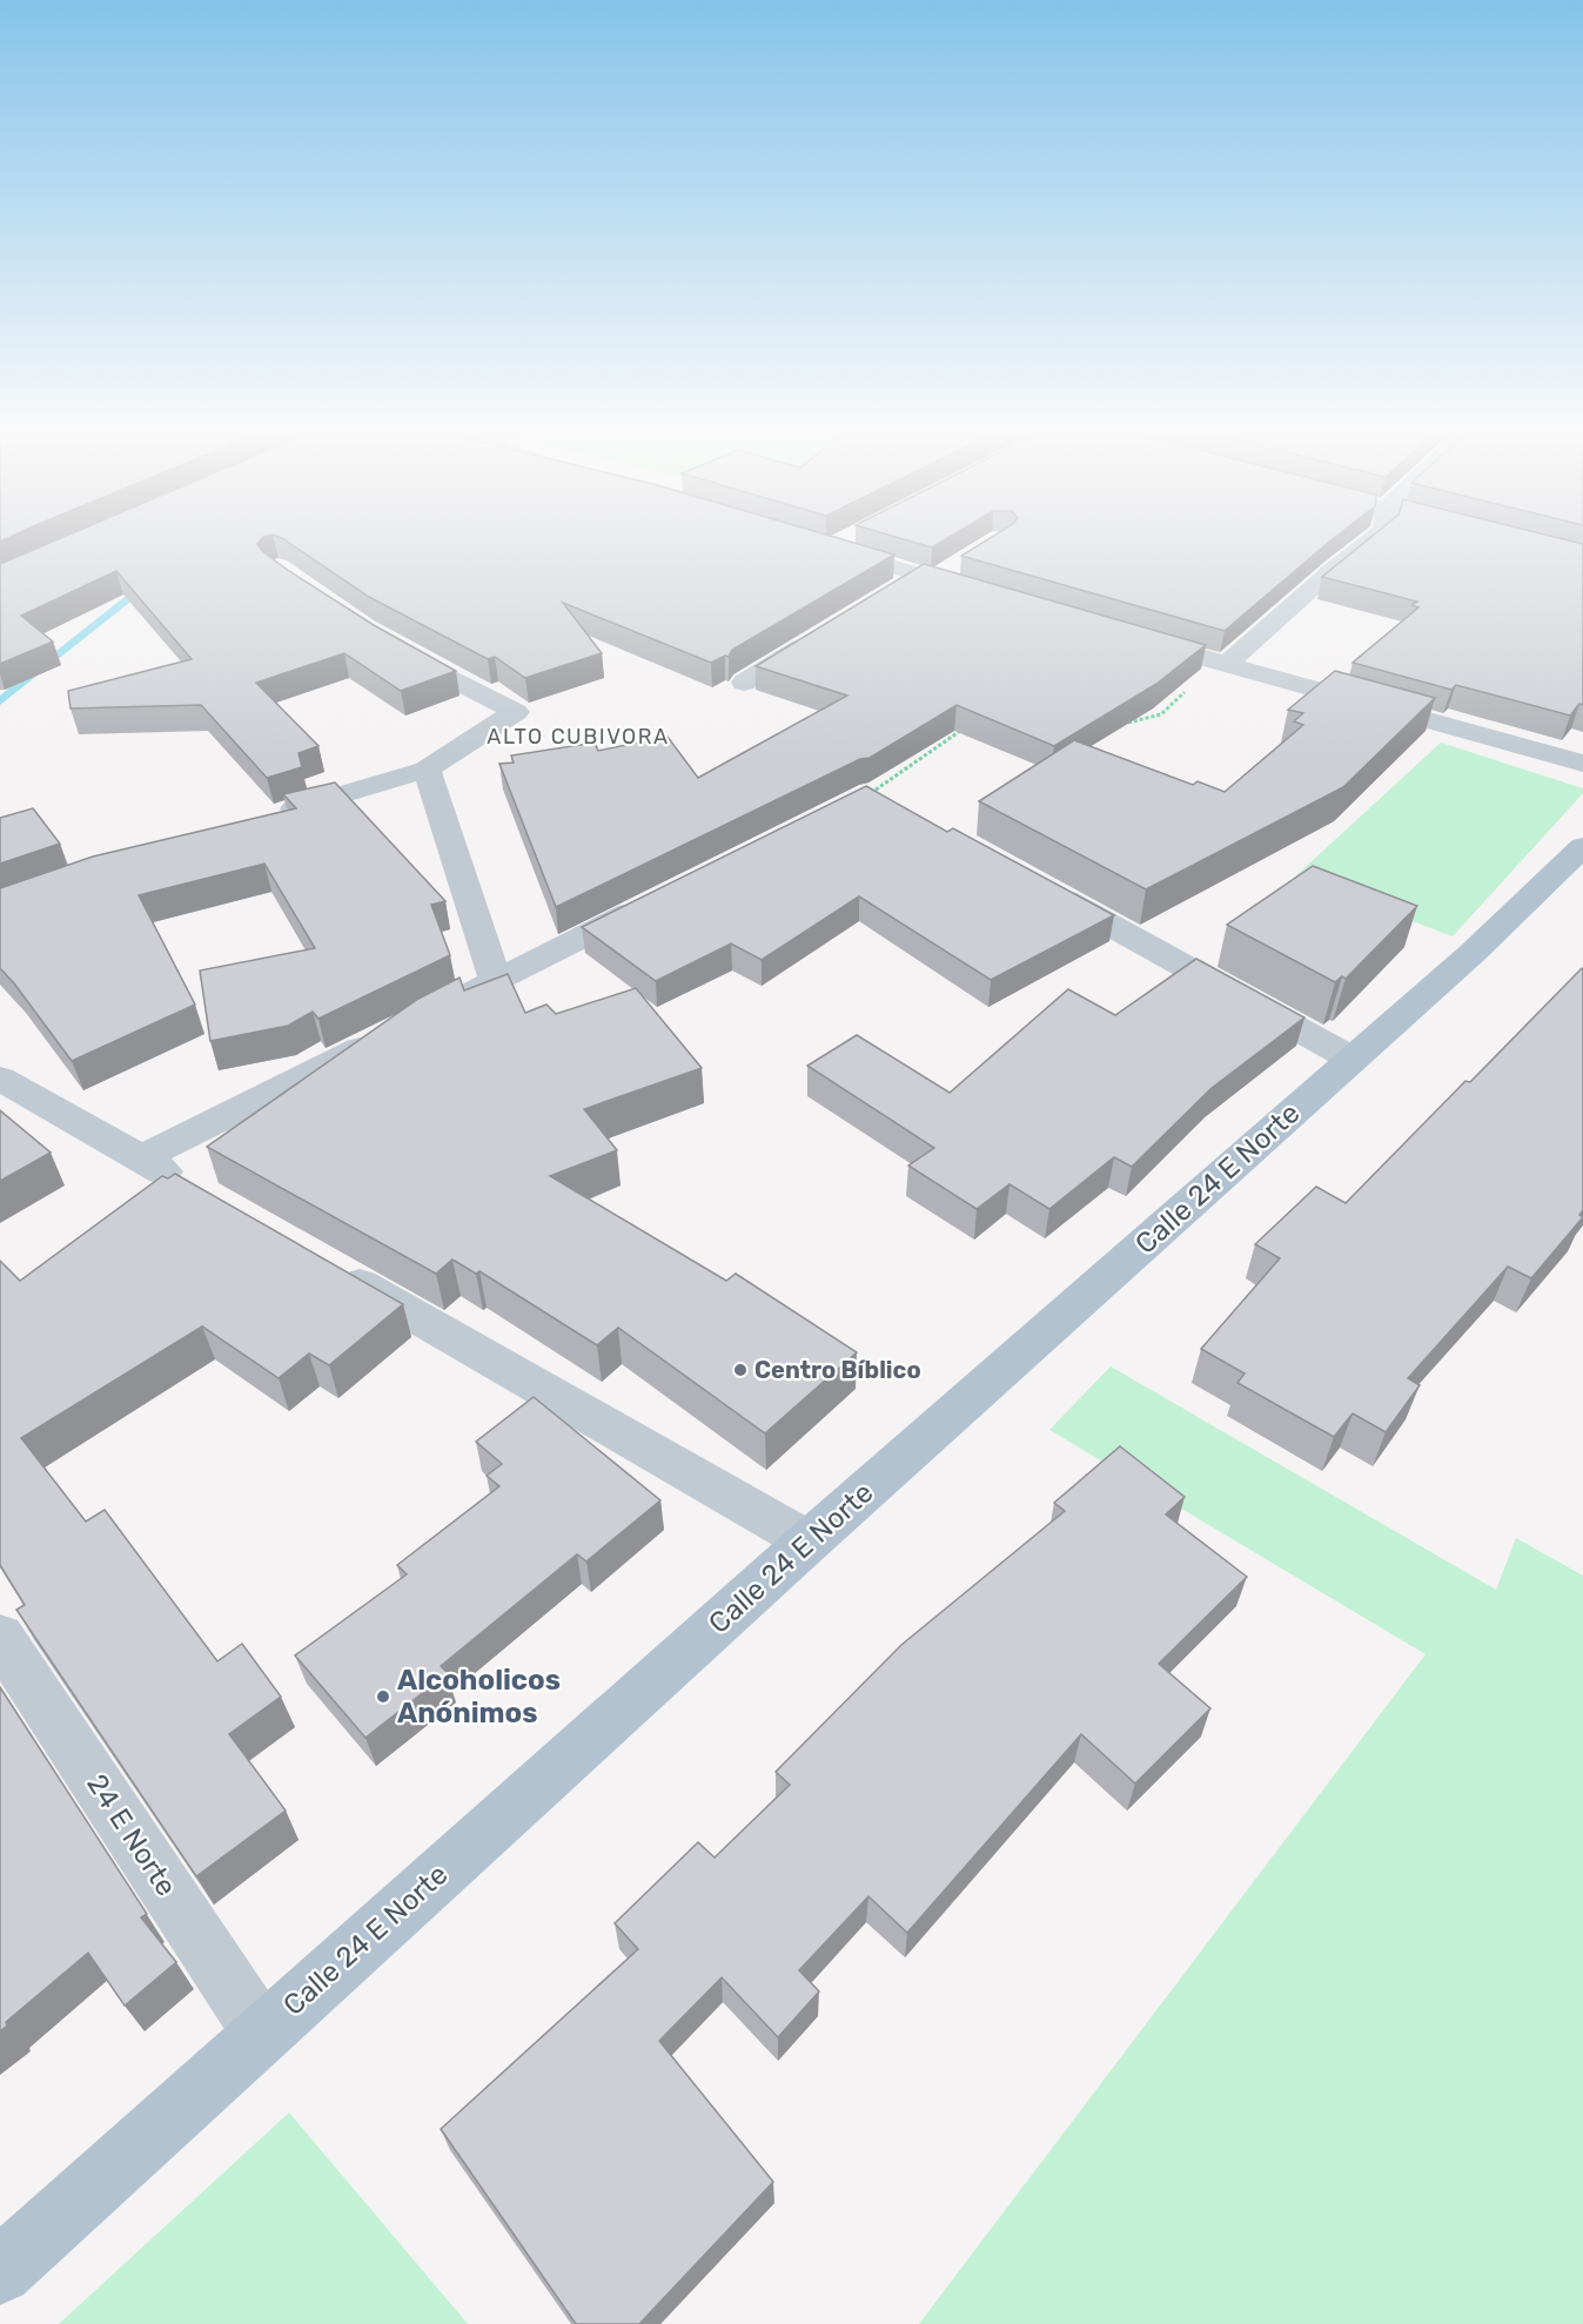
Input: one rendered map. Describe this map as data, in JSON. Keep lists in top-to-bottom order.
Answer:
{
  "streets": {
    "main road": ["Calle 24 E Norte"],
    "street": ["24 E Norte"]
  },
  "crossings": [
    ["Calle 24 E Norte", "24 E Norte"]
  ],
  "districts": ["ALTO CUBIVORA"],
  "places": ["Centro Bíblico", "Alcoholicos Anónimos"]
}
